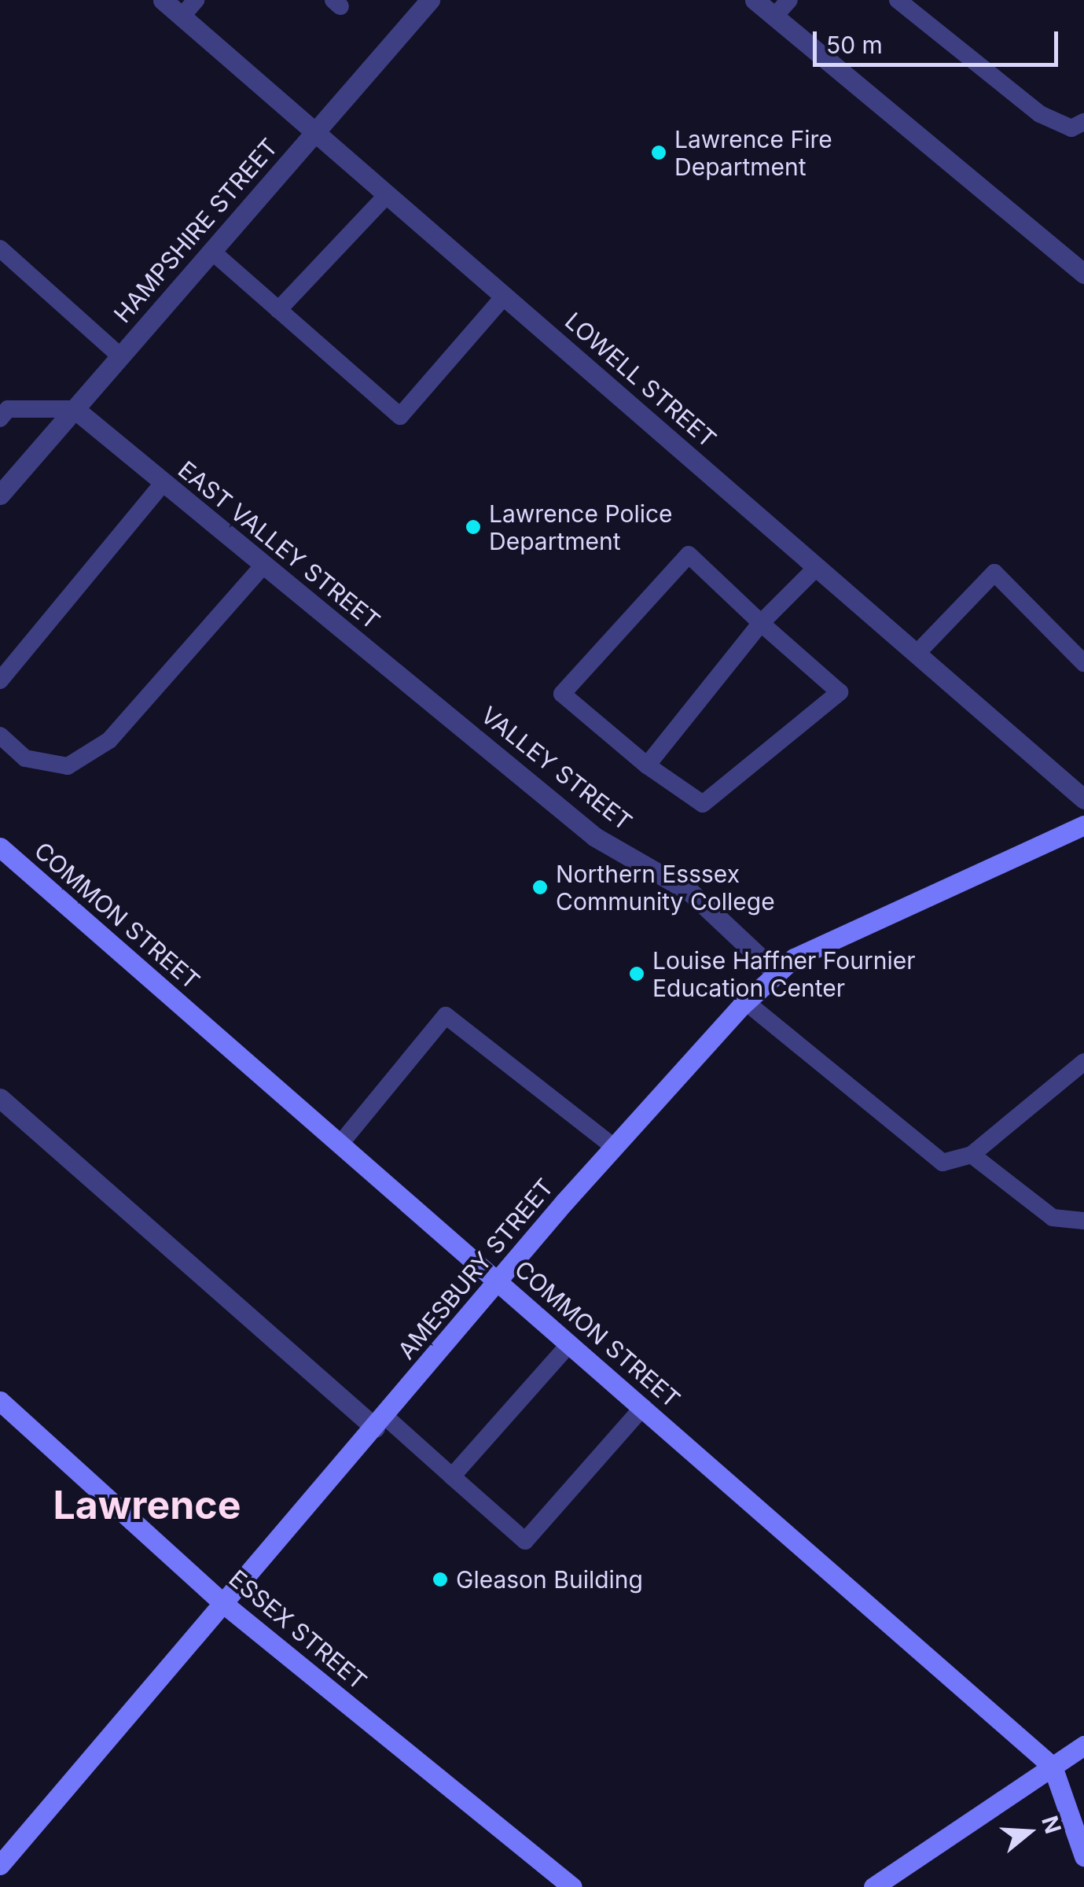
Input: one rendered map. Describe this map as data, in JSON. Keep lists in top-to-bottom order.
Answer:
{
  "streets": {
    "main road": ["COMMON STREET", "AMESBURY STREET", "ESSEX STREET"],
    "street": [
      "HAMPSHIRE STREET",
      "LOWELL STREET",
      "EAST VALLEY STREET",
      "VALLEY STREET"
    ]
  },
  "crossings": [
    ["HAMPSHIRE STREET", "LOWELL STREET"],
    ["HAMPSHIRE STREET", "EAST VALLEY STREET"],
    ["EAST VALLEY STREET", "VALLEY STREET"],
    ["VALLEY STREET", "AMESBURY STREET"],
    ["COMMON STREET", "AMESBURY STREET"],
    ["AMESBURY STREET", "ESSEX STREET"]
  ],
  "districts": ["Lawrence"],
  "places": [
    "Lawrence Fire Department",
    "Lawrence Police Department",
    "Northern Esssex Community College",
    "Louise Haffner Fournier Education Center",
    "Gleason Building"
  ],
  "scale_bar": "50 m",
  "north": "right"
}
